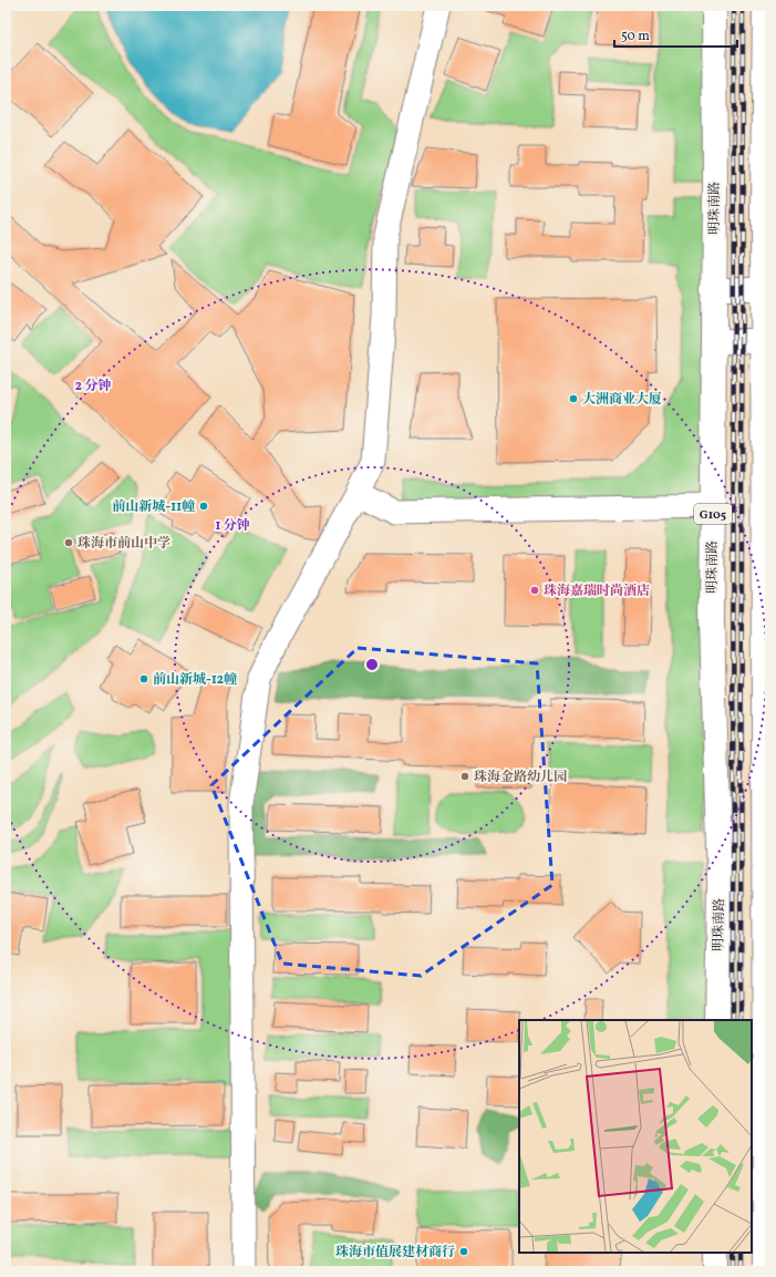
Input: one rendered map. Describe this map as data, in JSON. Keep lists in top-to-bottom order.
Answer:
{
  "streets": {
    "highway": ["明珠南路", "G105"]
  },
  "places": [
    "大洲商业大厦",
    "前山新城-11幢",
    "珠海市前山中学",
    "珠海嘉瑞时尚酒店",
    "前山新城-12幢",
    "珠海金路幼儿园",
    "珠海市值展建材商行"
  ],
  "scale_bar": "50 m",
  "rings": ["2 分钟", "1 分钟"]
}
